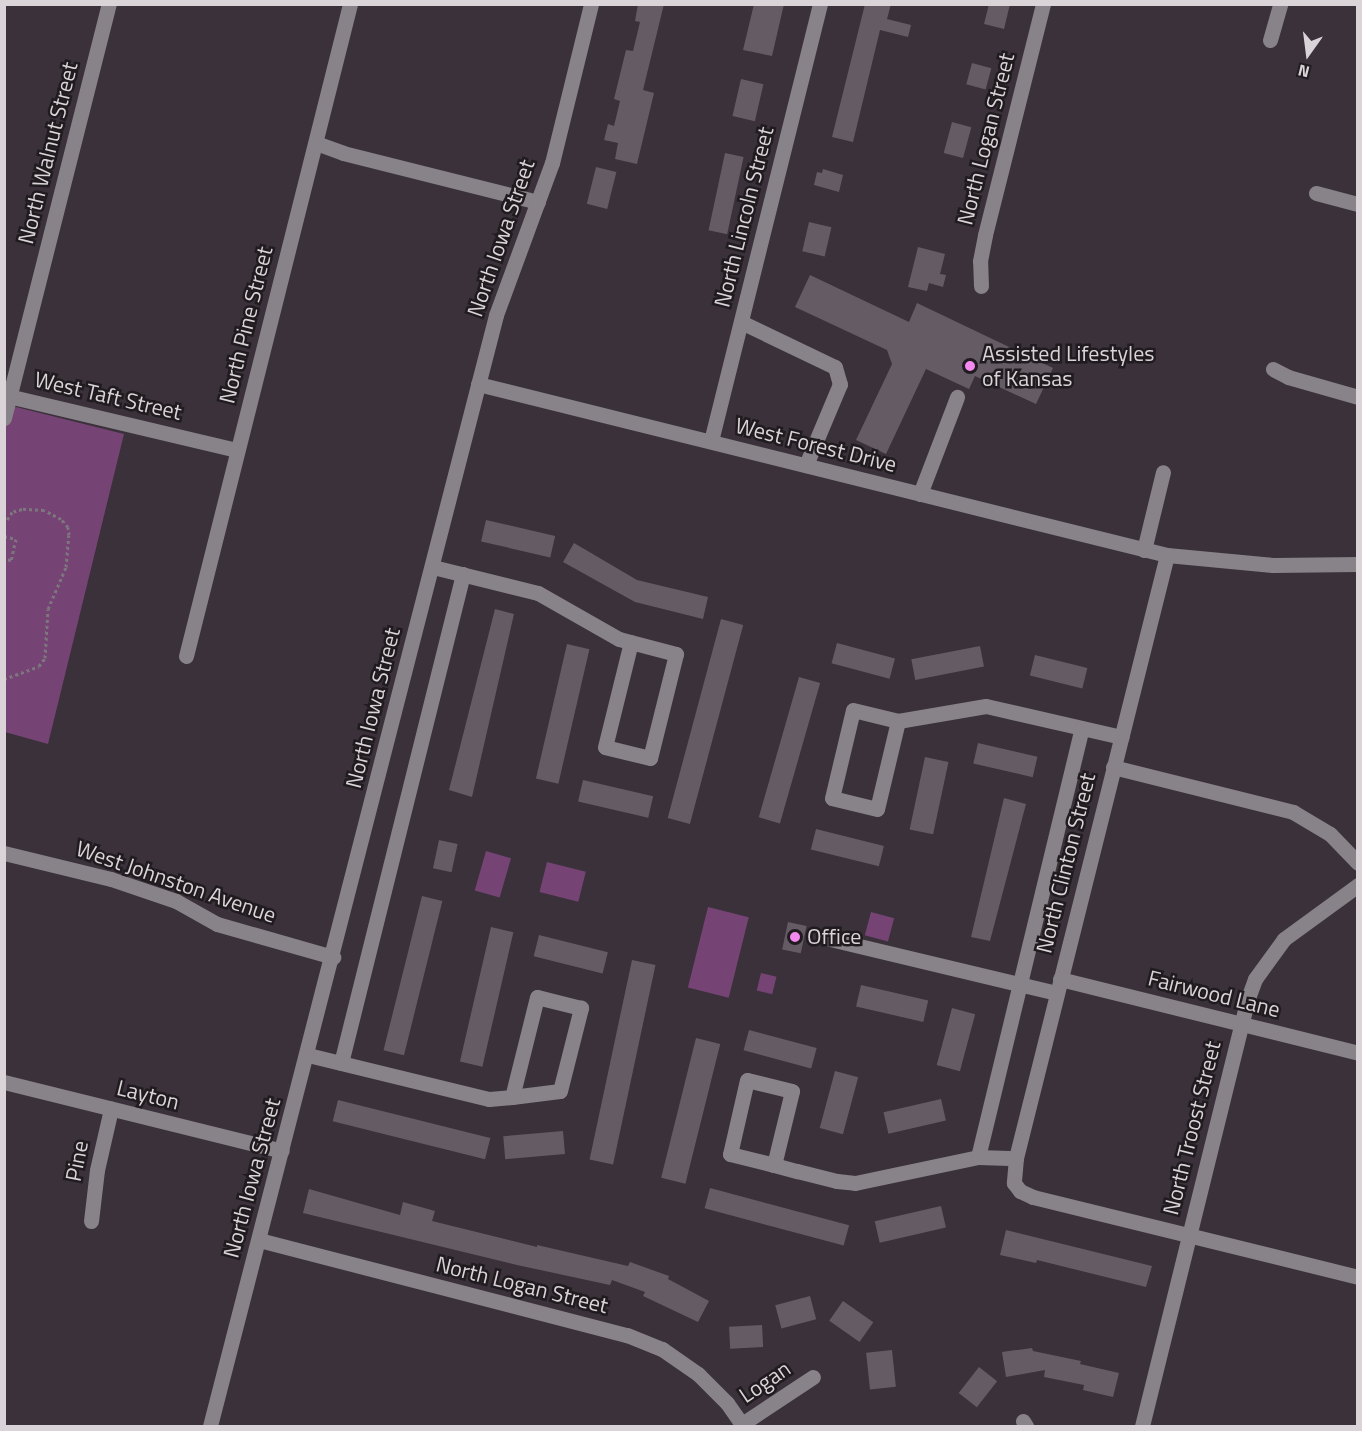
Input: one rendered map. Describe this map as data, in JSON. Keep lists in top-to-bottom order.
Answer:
{
  "streets": {
    "street": [
      "North Logan Street",
      "North Walnut Street",
      "North Lincoln Street",
      "North Iowa Street",
      "North Pine Street",
      "West Taft Street",
      "West Forest Drive",
      "North Clinton Street",
      "West Johnston Avenue",
      "Fairwood Lane",
      "Layton",
      "North Troost Street",
      "Pine",
      "Logan"
    ]
  },
  "crossings": [
    ["North Logan Street", "North Iowa Street"],
    ["North Logan Street", "Logan"],
    ["North Walnut Street", "West Taft Street"],
    ["North Lincoln Street", "West Forest Drive"],
    ["North Iowa Street", "West Forest Drive"],
    ["North Iowa Street", "West Johnston Avenue"],
    ["North Iowa Street", "Layton"],
    ["North Pine Street", "West Taft Street"],
    ["West Forest Drive", "North Clinton Street"],
    ["North Clinton Street", "Fairwood Lane"],
    ["North Clinton Street", "North Troost Street"],
    ["Fairwood Lane", "North Troost Street"],
    ["Layton", "Pine"]
  ],
  "places": ["Assisted Lifestyles of Kansas", "Office"],
  "north": "bottom"
}
